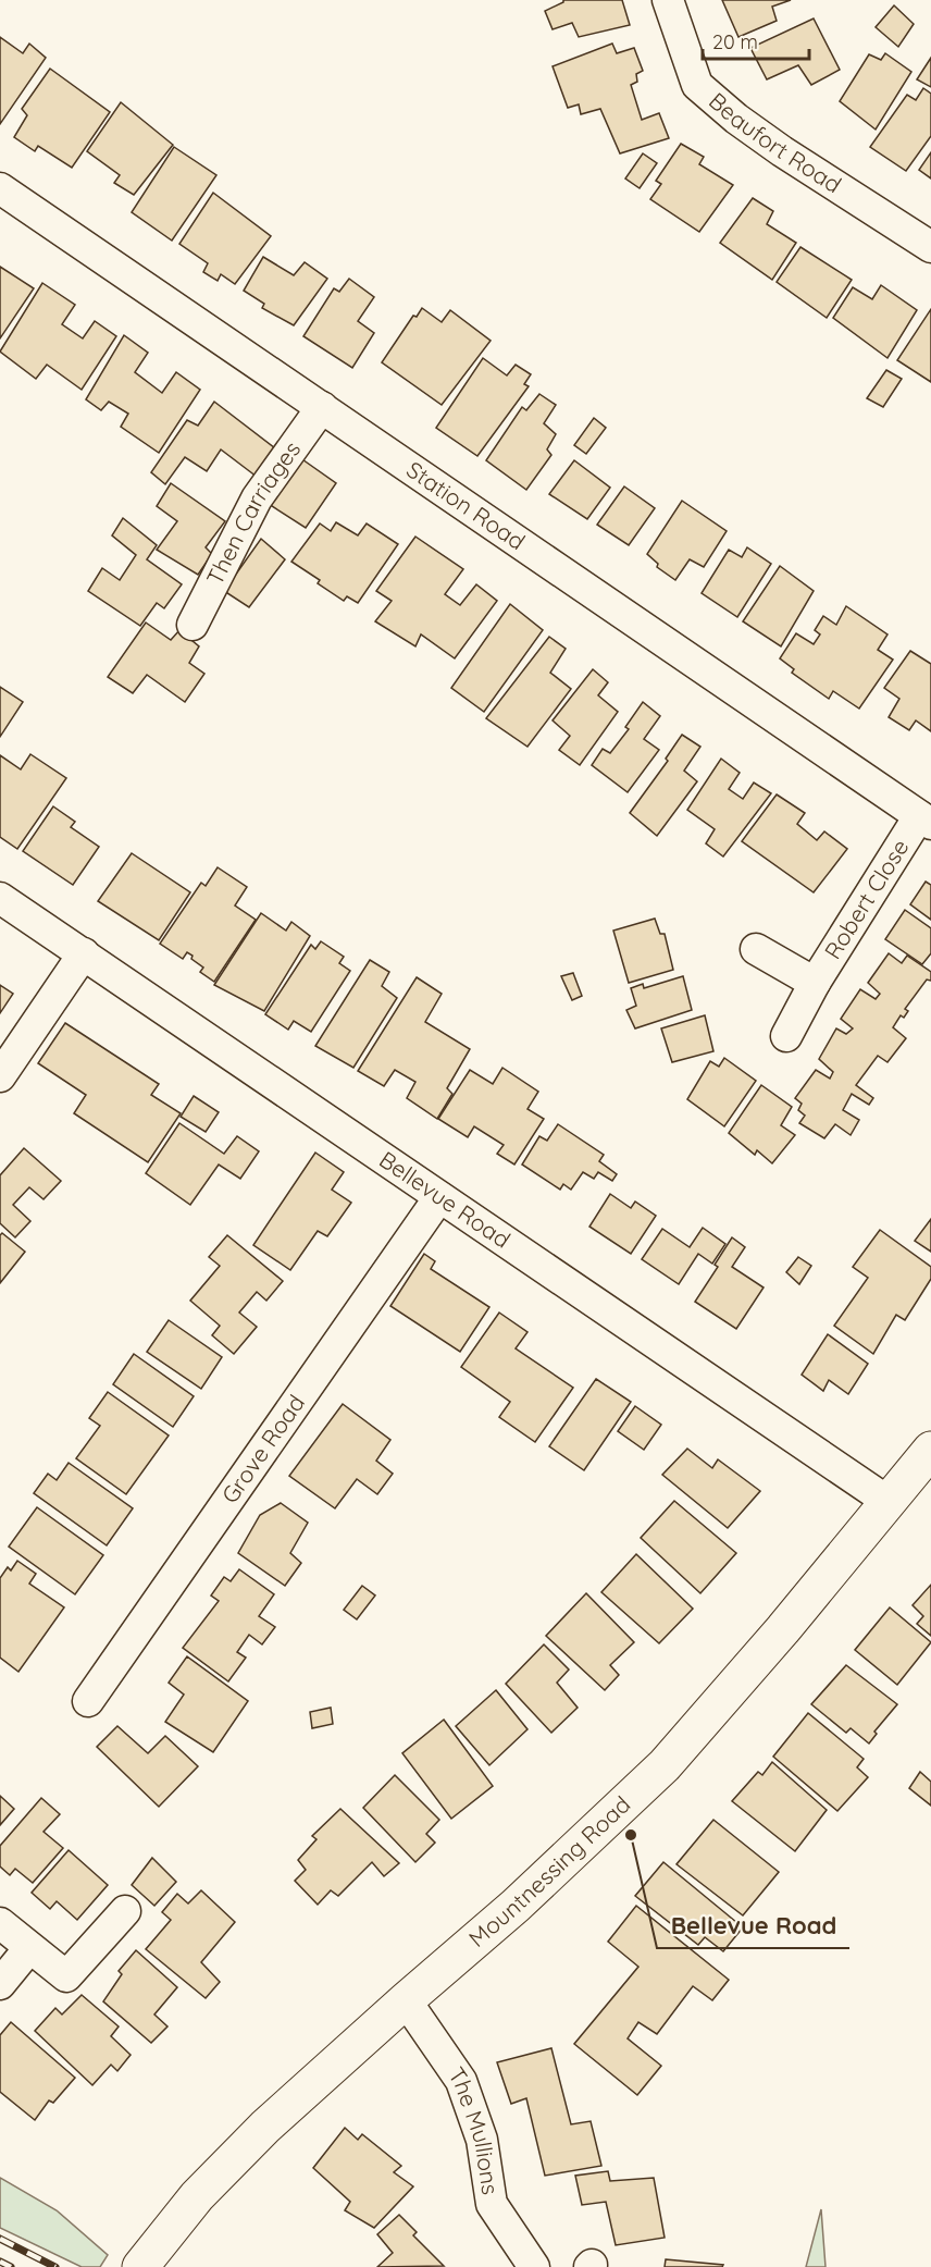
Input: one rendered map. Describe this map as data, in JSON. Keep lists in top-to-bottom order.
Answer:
{
  "streets": {
    "street": [
      "Beaufort Road",
      "Station Road",
      "Then Carriages",
      "Robert Close",
      "Bellevue Road",
      "Grove Road",
      "Mountnessing Road",
      "The Mullions"
    ]
  },
  "crossings": [
    ["Station Road", "Then Carriages"],
    ["Station Road", "Robert Close"],
    ["Bellevue Road", "Grove Road"],
    ["Bellevue Road", "Mountnessing Road"],
    ["Mountnessing Road", "The Mullions"]
  ],
  "places": ["Bellevue Road"],
  "scale_bar": "20 m"
}
